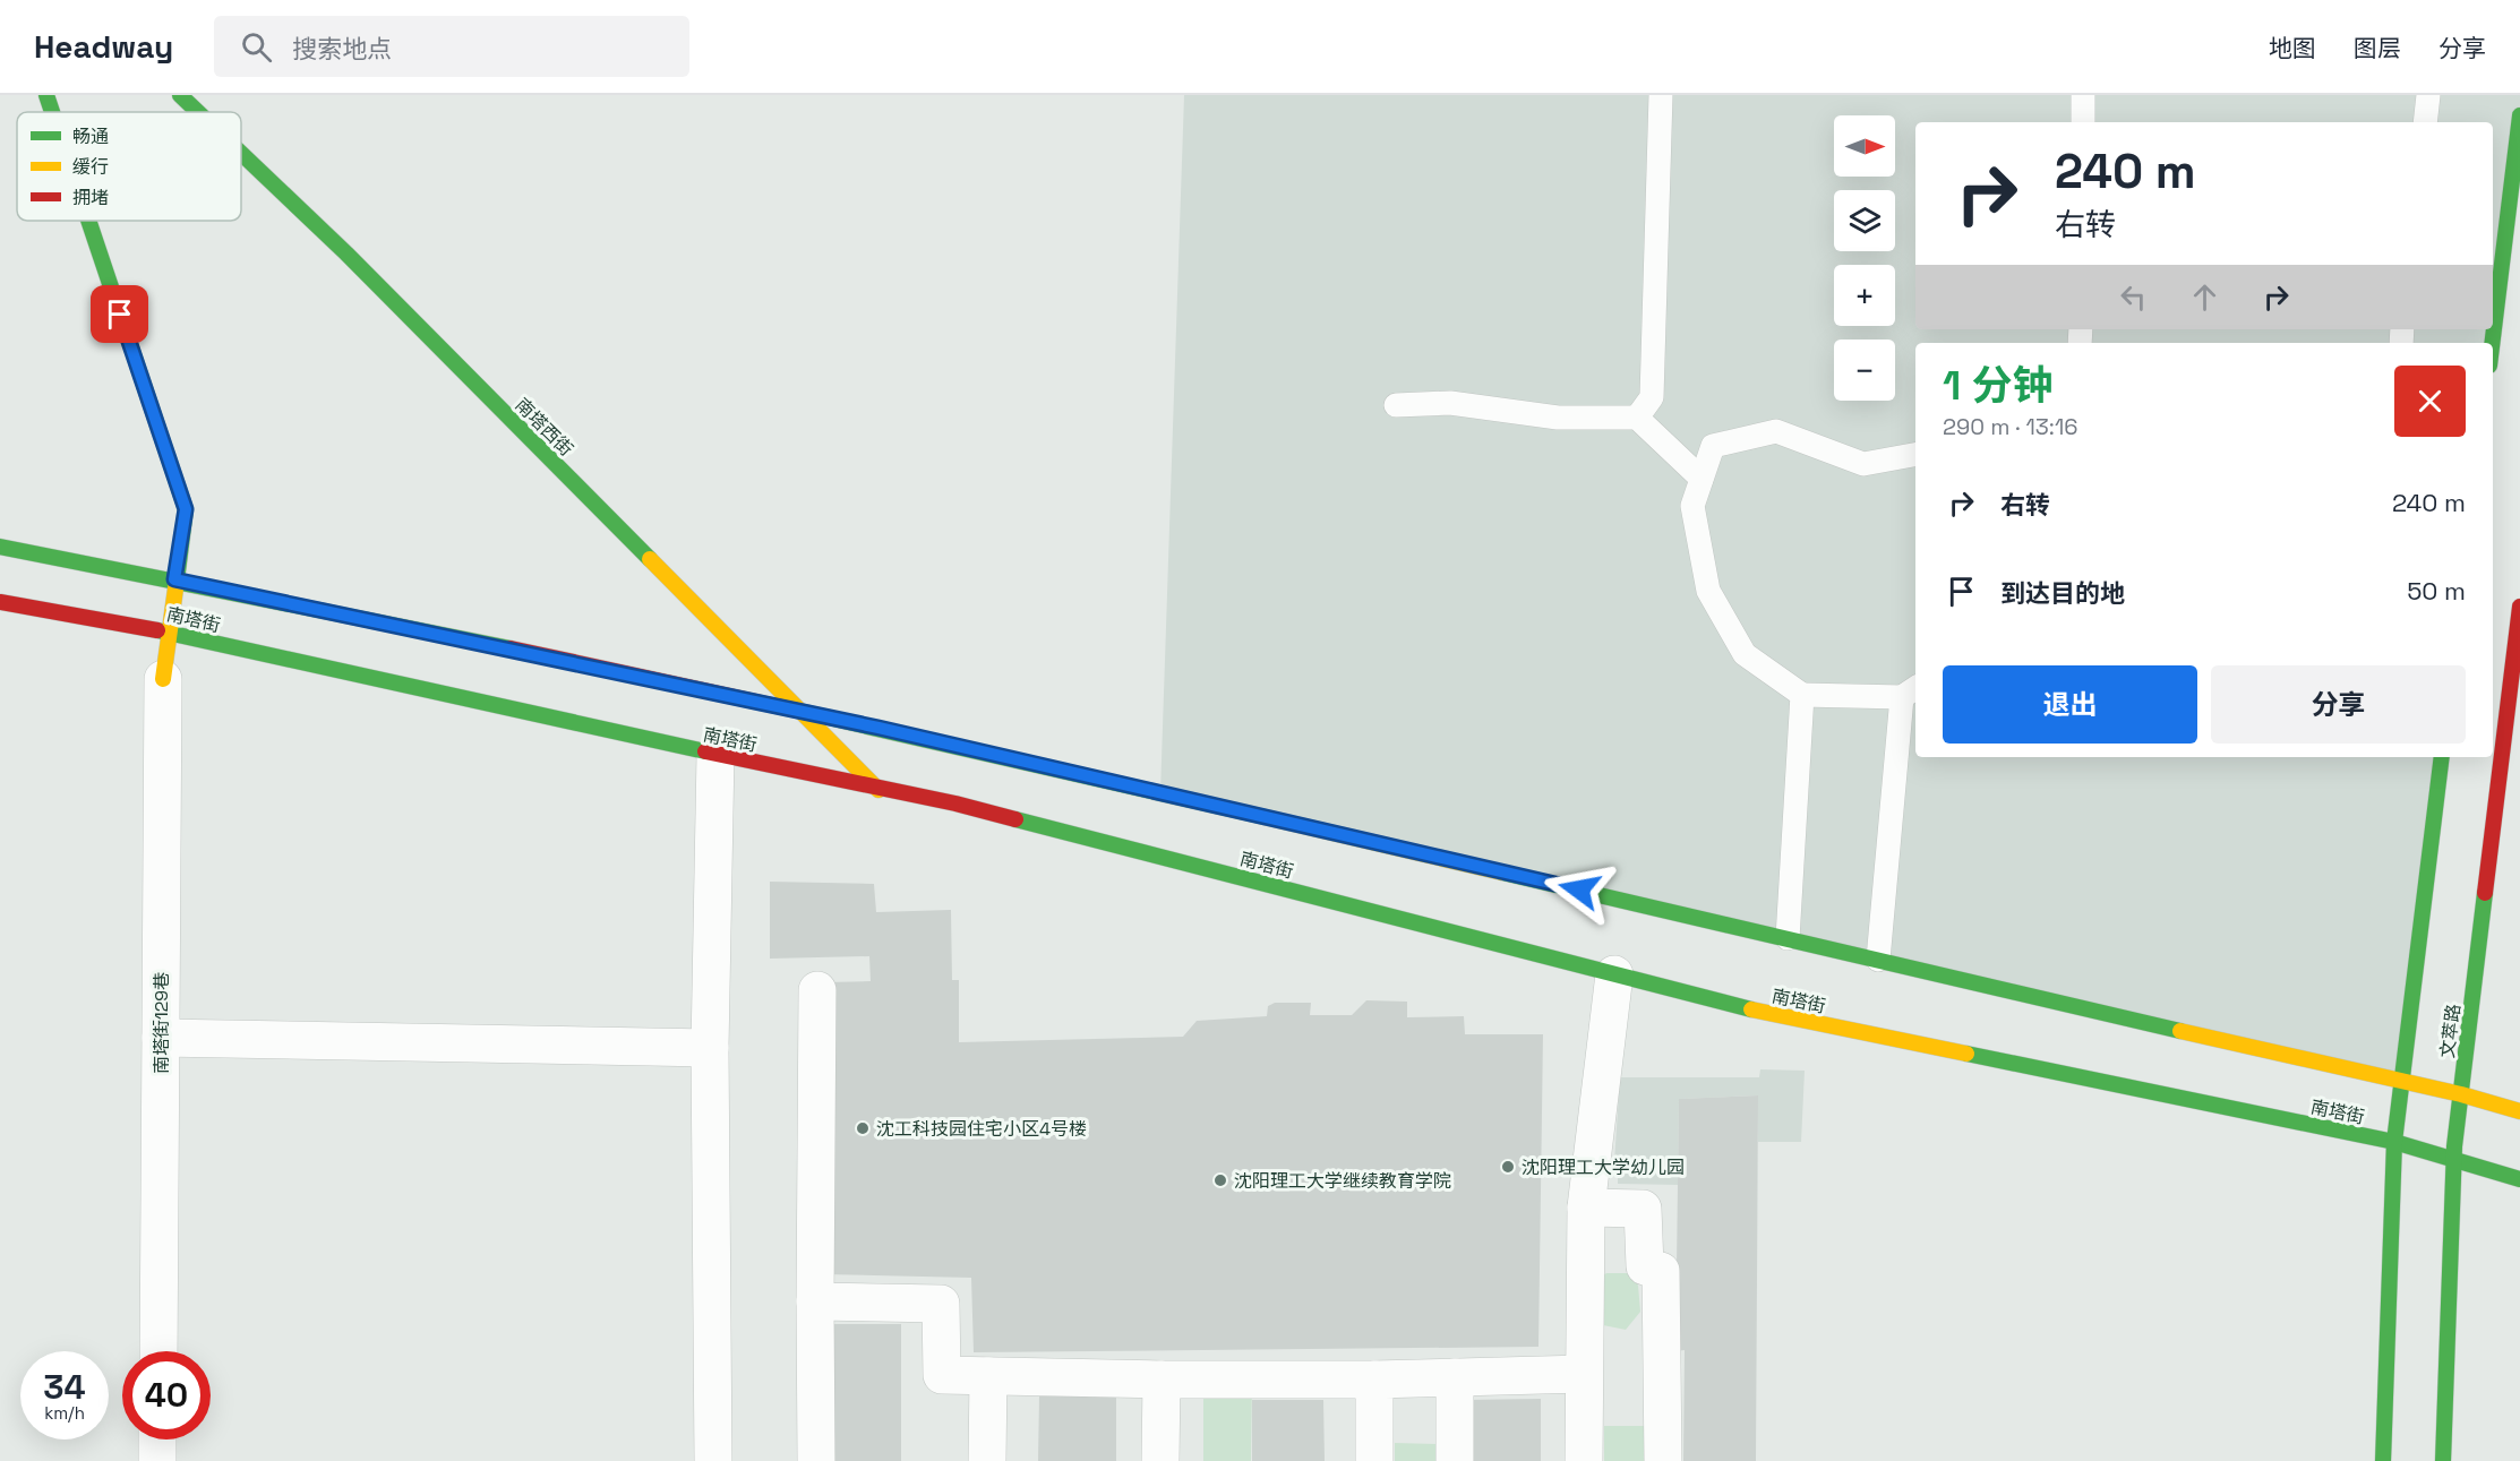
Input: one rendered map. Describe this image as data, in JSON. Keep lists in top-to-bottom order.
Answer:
{
  "streets": {
    "street": [
      "南塔西街",
      "南塔街",
      "南塔街129巷",
      "文萃路"
    ]
  },
  "crossings": [
    ["南塔西街", "南塔街"],
    ["南塔街", "文萃路"]
  ],
  "places": ["沈工科技园住宅小区4号楼", "沈阳理工大学幼儿园", "沈阳理工大学继续教育学院"],
  "legend": ["畅通", "缓行", "拥堵"],
  "north": "right",
  "page": {
    "header": "Headway",
    "search": "搜索地点",
    "nav": ["地图", "图层", "分享"],
    "map_buttons": ["+", "−"],
    "turn": ["240 m", "右转"],
    "heading": ["1 分钟", "290 m · 13:16"],
    "list": [
      {
        "name": "右转",
        "value": "240 m"
      },
      {
        "name": "到达目的地",
        "value": "50 m"
      }
    ],
    "buttons": ["退出", "分享"],
    "speed": "34 km/h",
    "limit": "40"
  }
}
